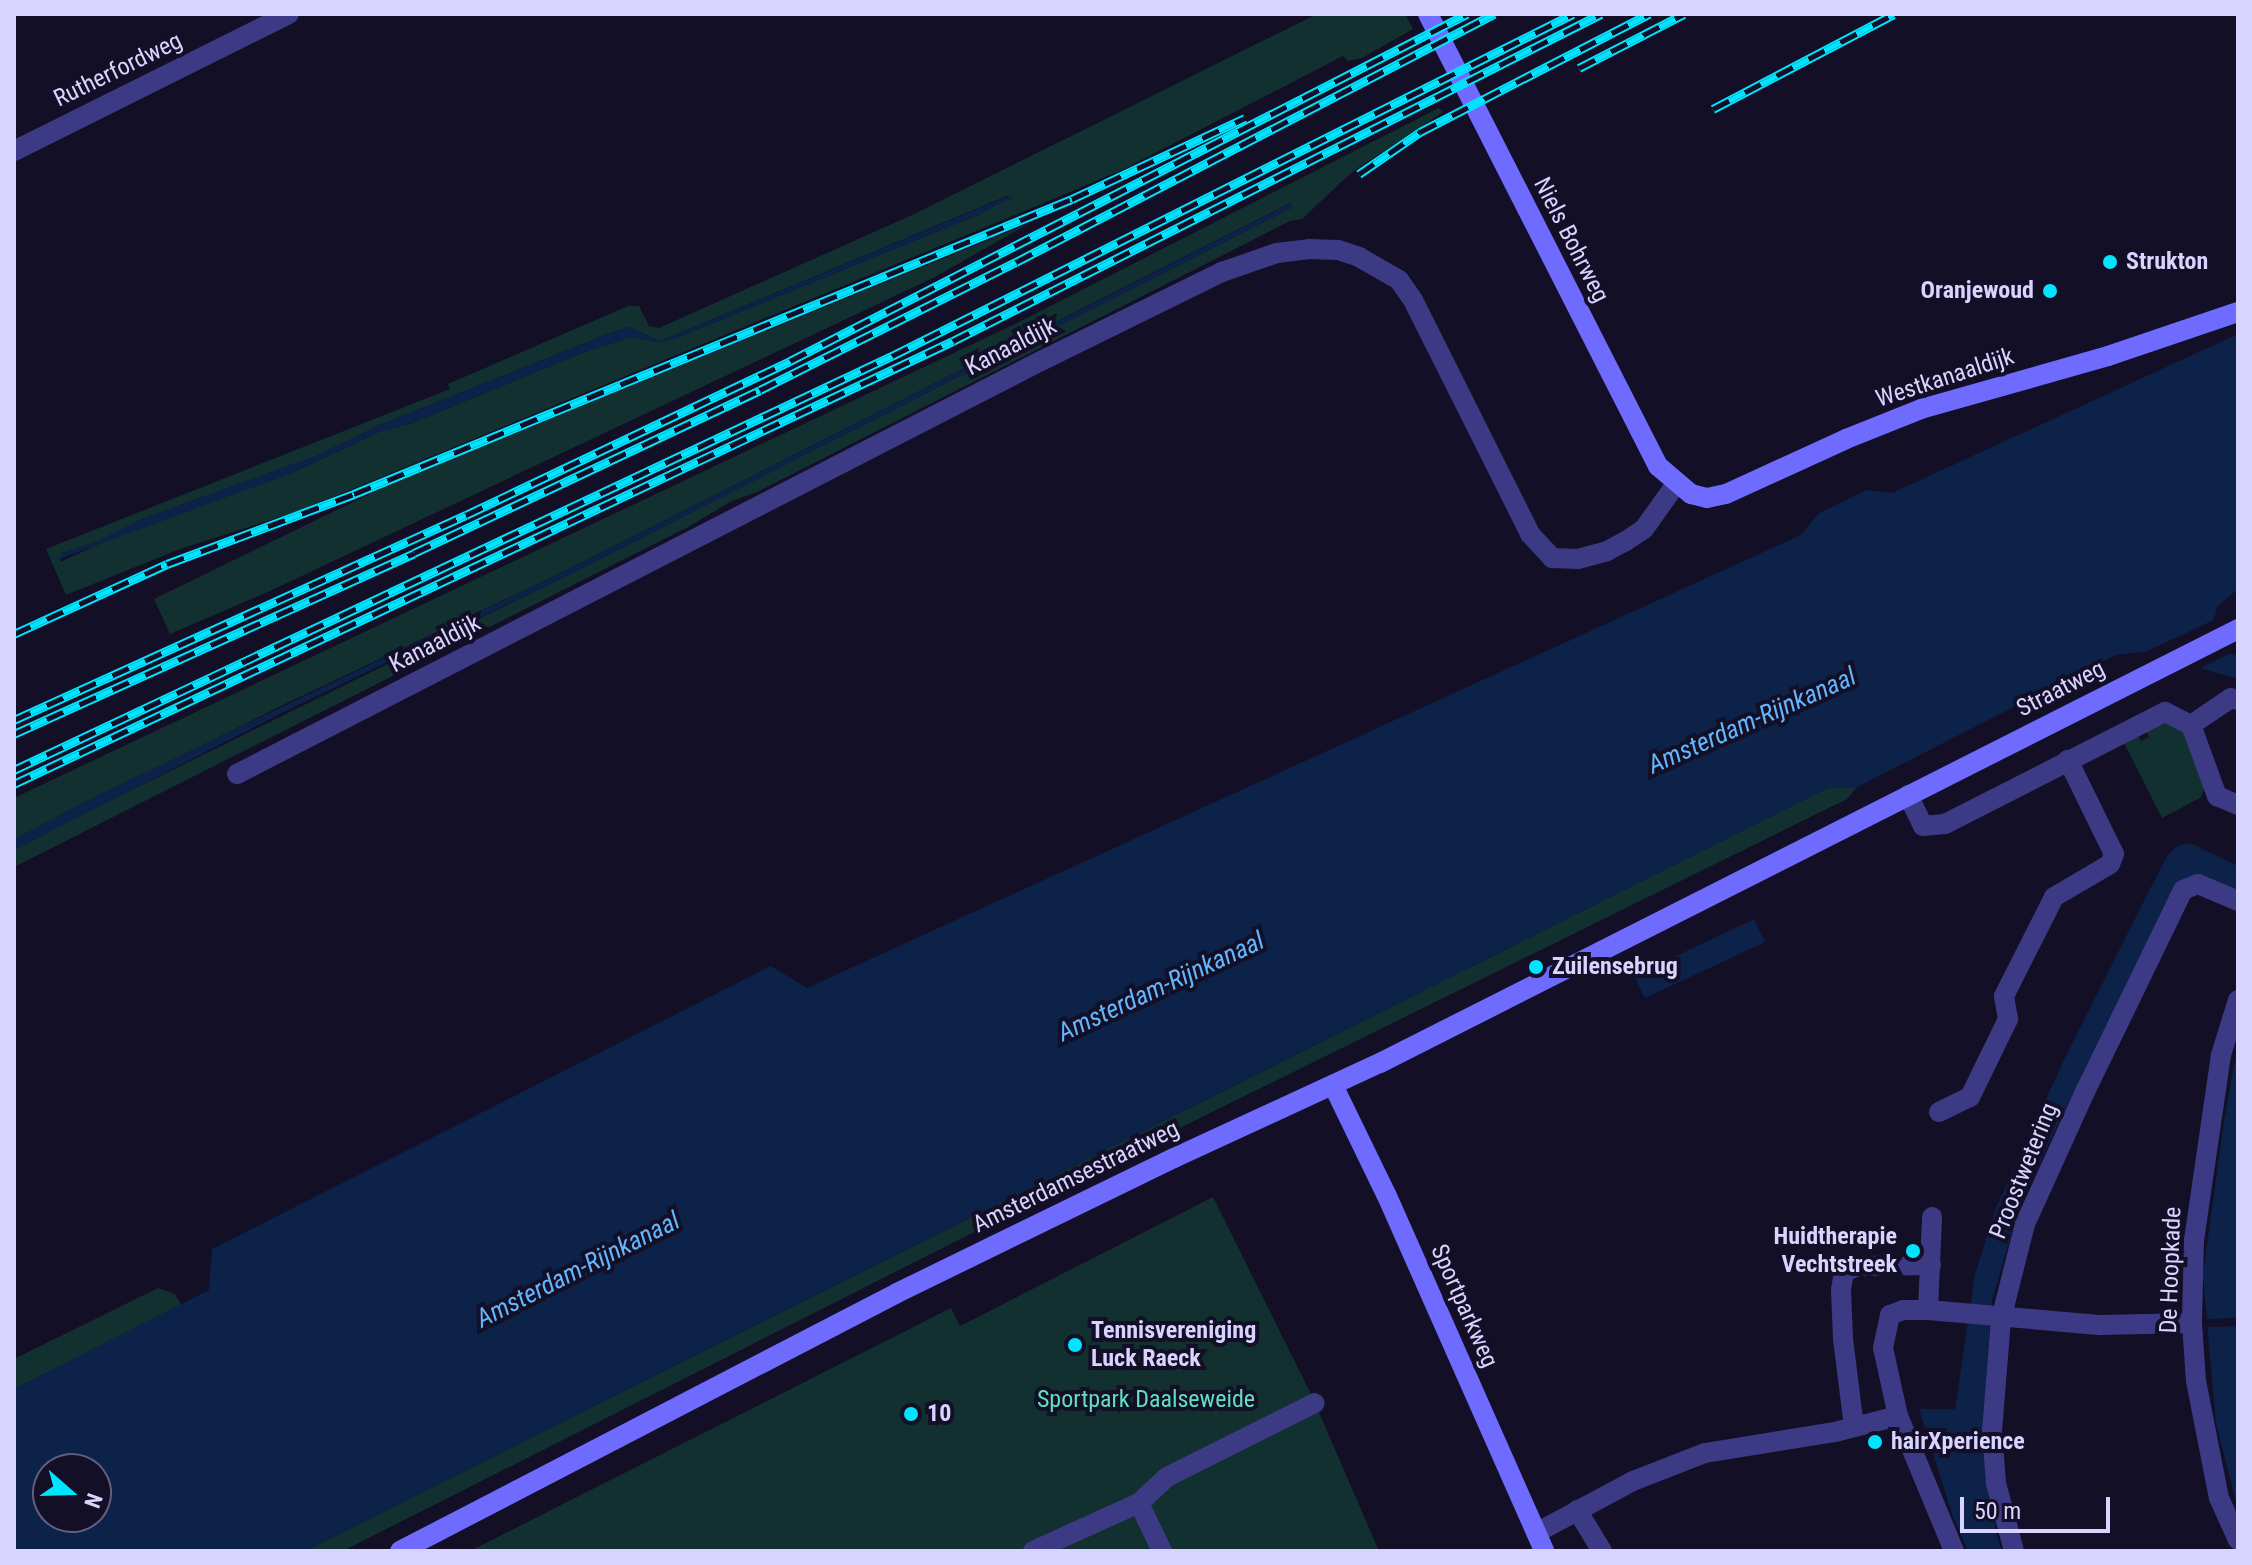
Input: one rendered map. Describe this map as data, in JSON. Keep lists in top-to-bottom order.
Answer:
{
  "streets": {
    "main road": [
      "Niels Bohrweg",
      "Westkanaaldijk",
      "Straatweg",
      "Amsterdamsestraatweg",
      "Sportparkweg"
    ],
    "street": [
      "Rutherfordweg",
      "Kanaaldijk",
      "Proostwetering",
      "De Hoopkade"
    ]
  },
  "crossings": [
    ["Niels Bohrweg", "Kanaaldijk"],
    ["Niels Bohrweg", "Westkanaaldijk"],
    ["Kanaaldijk", "Westkanaaldijk"],
    ["Straatweg", "Amsterdamsestraatweg"],
    ["Amsterdamsestraatweg", "Sportparkweg"]
  ],
  "water": ["Amsterdam-Rijnkanaal"],
  "parks": ["Sportpark Daalseweide"],
  "places": [
    "Strukton",
    "Oranjewoud",
    "Zuilensebrug",
    "Huidtherapie Vechtstreek",
    "Tennisvereniging Luck Raeck",
    "10",
    "hairXperience"
  ],
  "scale_bar": "50 m",
  "north": "right"
}
